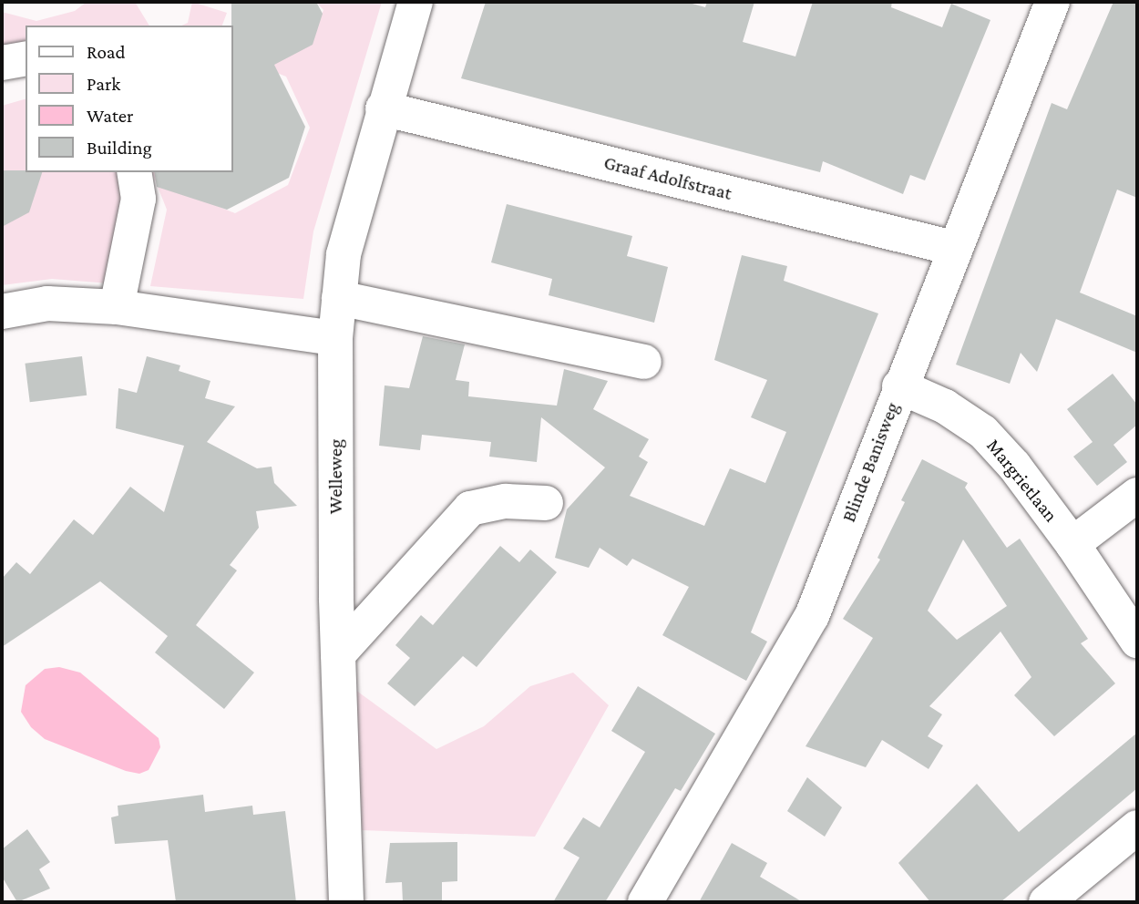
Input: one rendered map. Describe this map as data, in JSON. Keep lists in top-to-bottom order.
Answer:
{
  "streets": {
    "street": [
      "Graaf Adolfstraat",
      "Blinde Banisweg",
      "Welleweg",
      "Margrietlaan"
    ]
  },
  "crossings": [
    ["Graaf Adolfstraat", "Blinde Banisweg"],
    ["Graaf Adolfstraat", "Welleweg"],
    ["Blinde Banisweg", "Margrietlaan"]
  ],
  "legend": [
    "Road",
    "Park",
    "Water",
    "Building"
  ]
}
